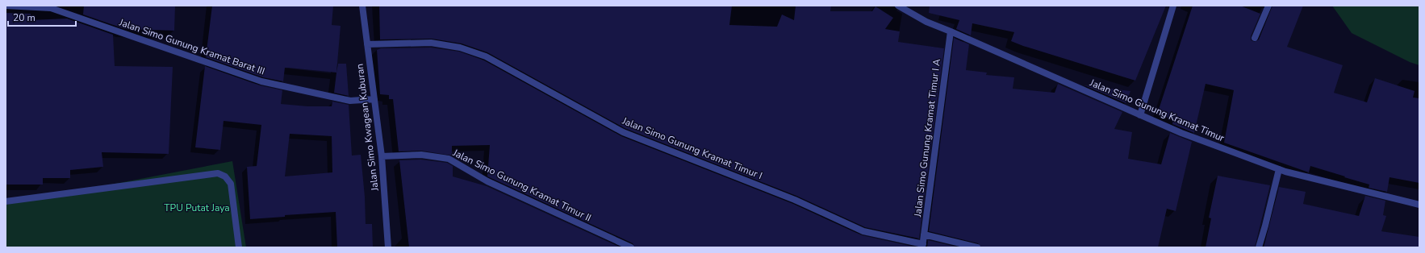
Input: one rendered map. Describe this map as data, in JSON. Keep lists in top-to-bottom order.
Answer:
{
  "streets": {
    "street": [
      "Jalan Simo Gunung Kramat Barat III",
      "Jalan Simo Gunung Kramat Timur",
      "Jalan Simo Kwagean Kuburan",
      "Jalan Simo Gunung Kramat Timur I A",
      "Jalan Simo Gunung Kramat Timur I",
      "Jalan Simo Gunung Kramat Timur II"
    ]
  },
  "crossings": [
    ["Jalan Simo Gunung Kramat Barat III", "Jalan Simo Kwagean Kuburan"],
    ["Jalan Simo Gunung Kramat Timur", "Jalan Simo Gunung Kramat Timur I A"],
    ["Jalan Simo Kwagean Kuburan", "Jalan Simo Gunung Kramat Timur I"],
    ["Jalan Simo Kwagean Kuburan", "Jalan Simo Gunung Kramat Timur II"],
    ["Jalan Simo Gunung Kramat Timur I A", "Jalan Simo Gunung Kramat Timur I"]
  ],
  "parks": ["TPU Putat Jaya"],
  "scale_bar": "20 m"
}
